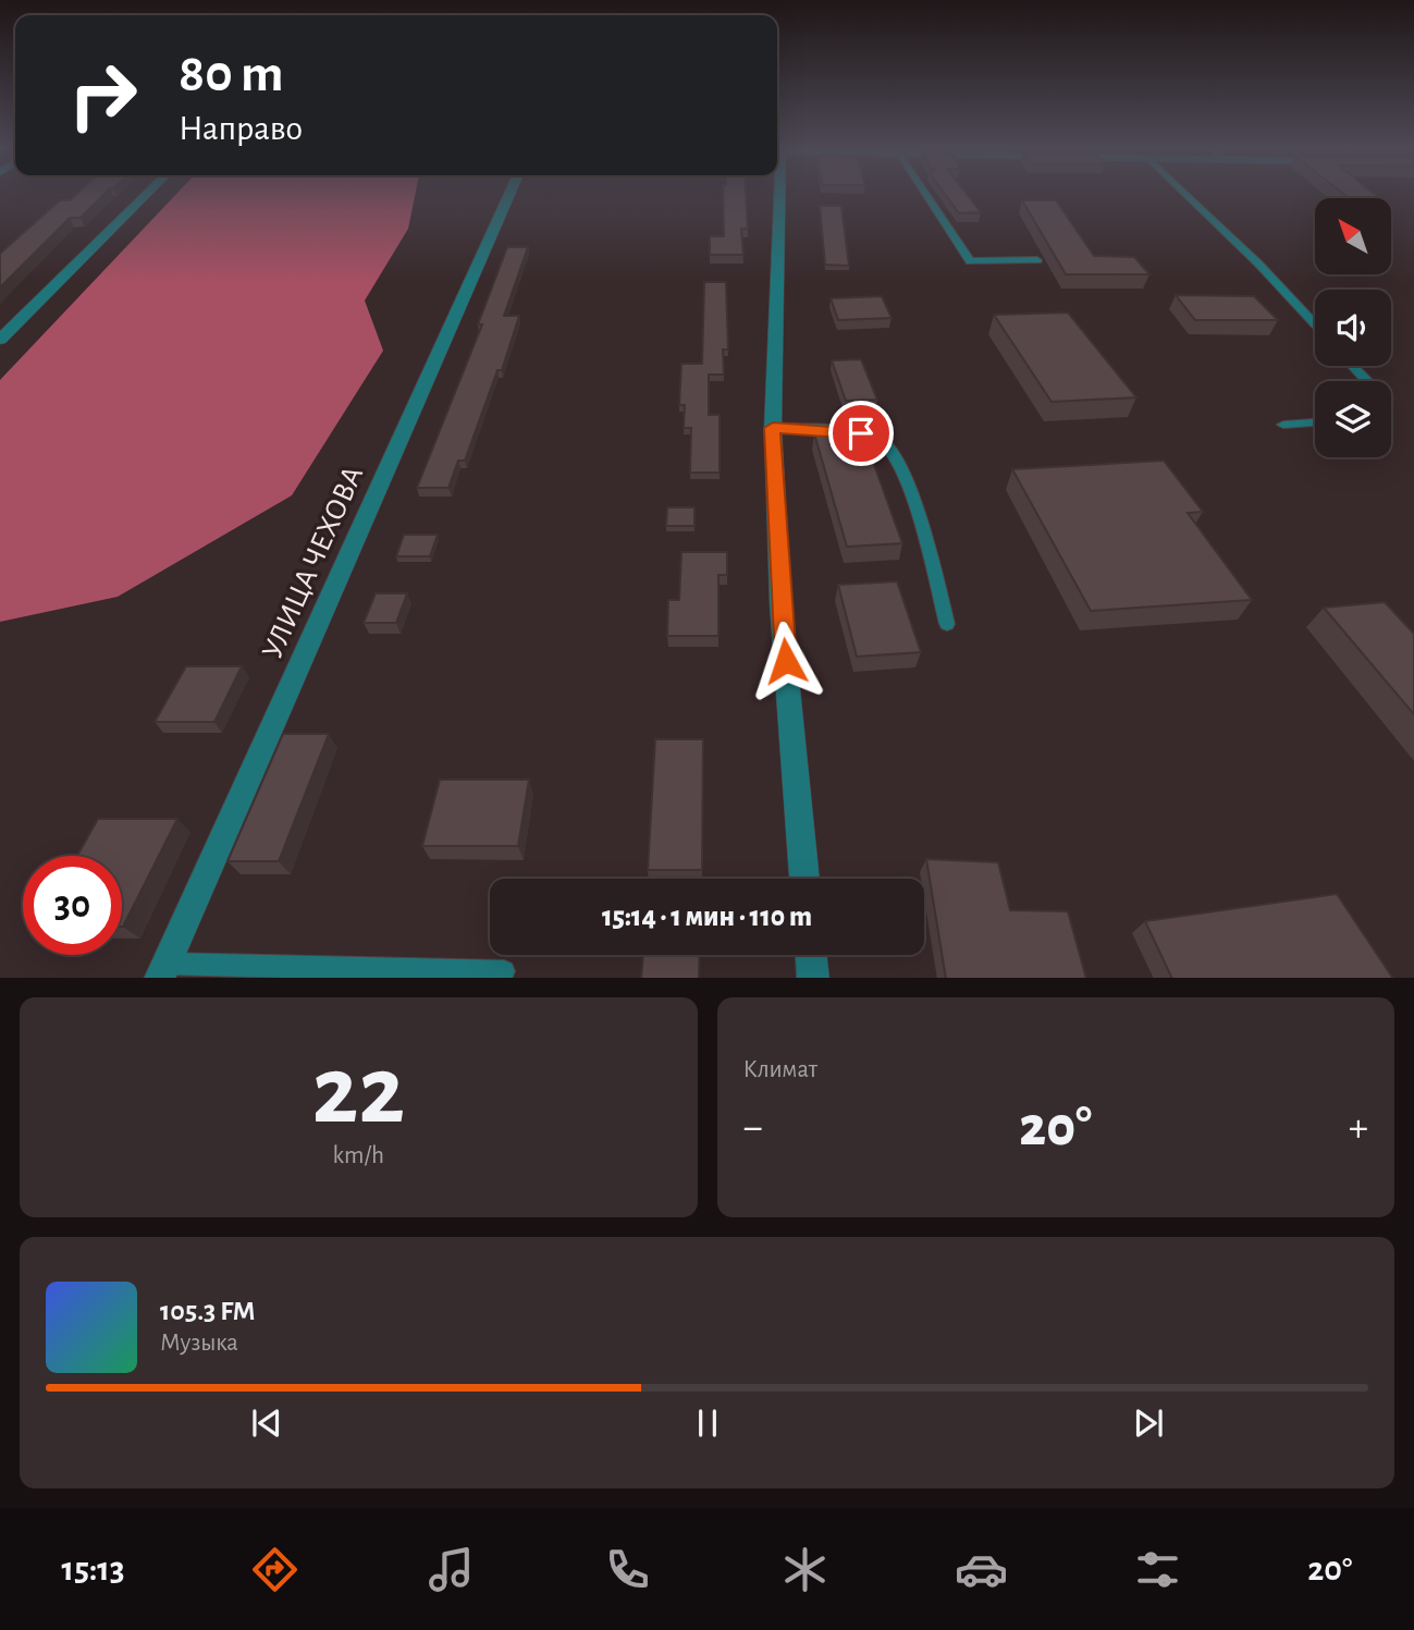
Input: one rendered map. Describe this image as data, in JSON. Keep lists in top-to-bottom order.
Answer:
{
  "streets": {
    "street": ["УЛИЦА ЧЕХОВА"]
  },
  "north": "top left",
  "page": {
    "turn": ["80 m", "Направо"],
    "limit": "30",
    "trip": "15:14 · 1 мин · 110 m",
    "tile": [
      ["22", "km/h"],
      "Климат"
    ],
    "heat": ["−", "20°", "+"],
    "song": ["105.3 FM", "Музыка"],
    "tabs": ["15:13", "20°"]
  }
}
